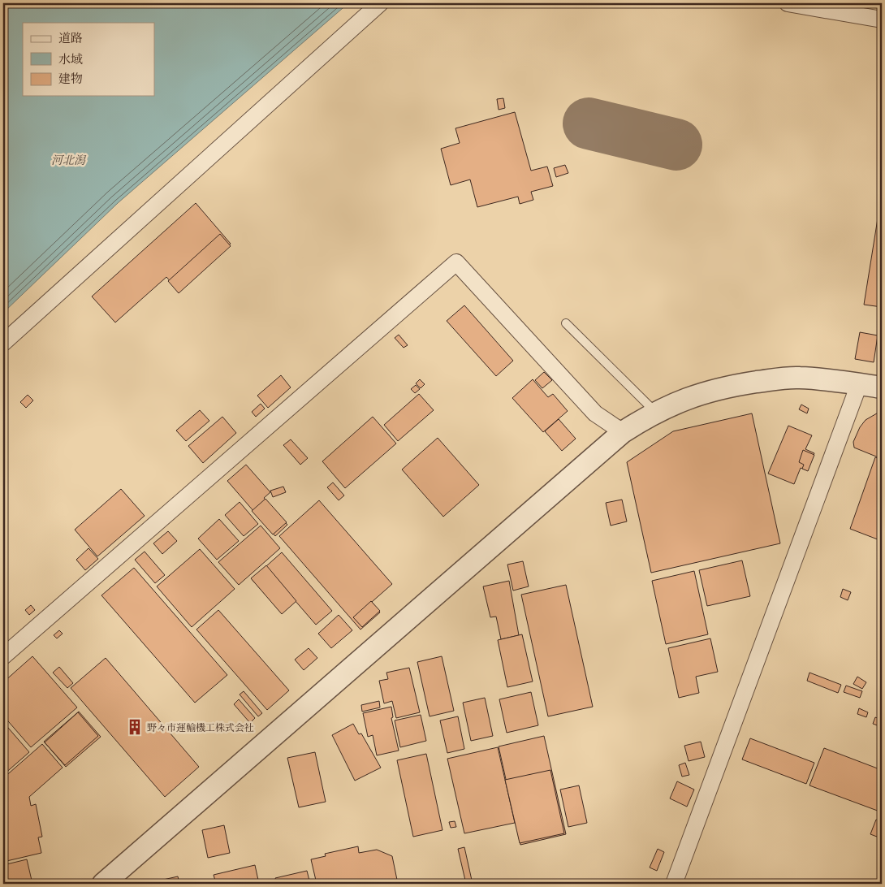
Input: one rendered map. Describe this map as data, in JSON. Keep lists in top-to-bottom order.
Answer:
{
  "water": ["河北潟"],
  "places": {
    "building": ["野々市運輸機工株式会社"]
  },
  "legend": ["道路", "水域", "建物"]
}
